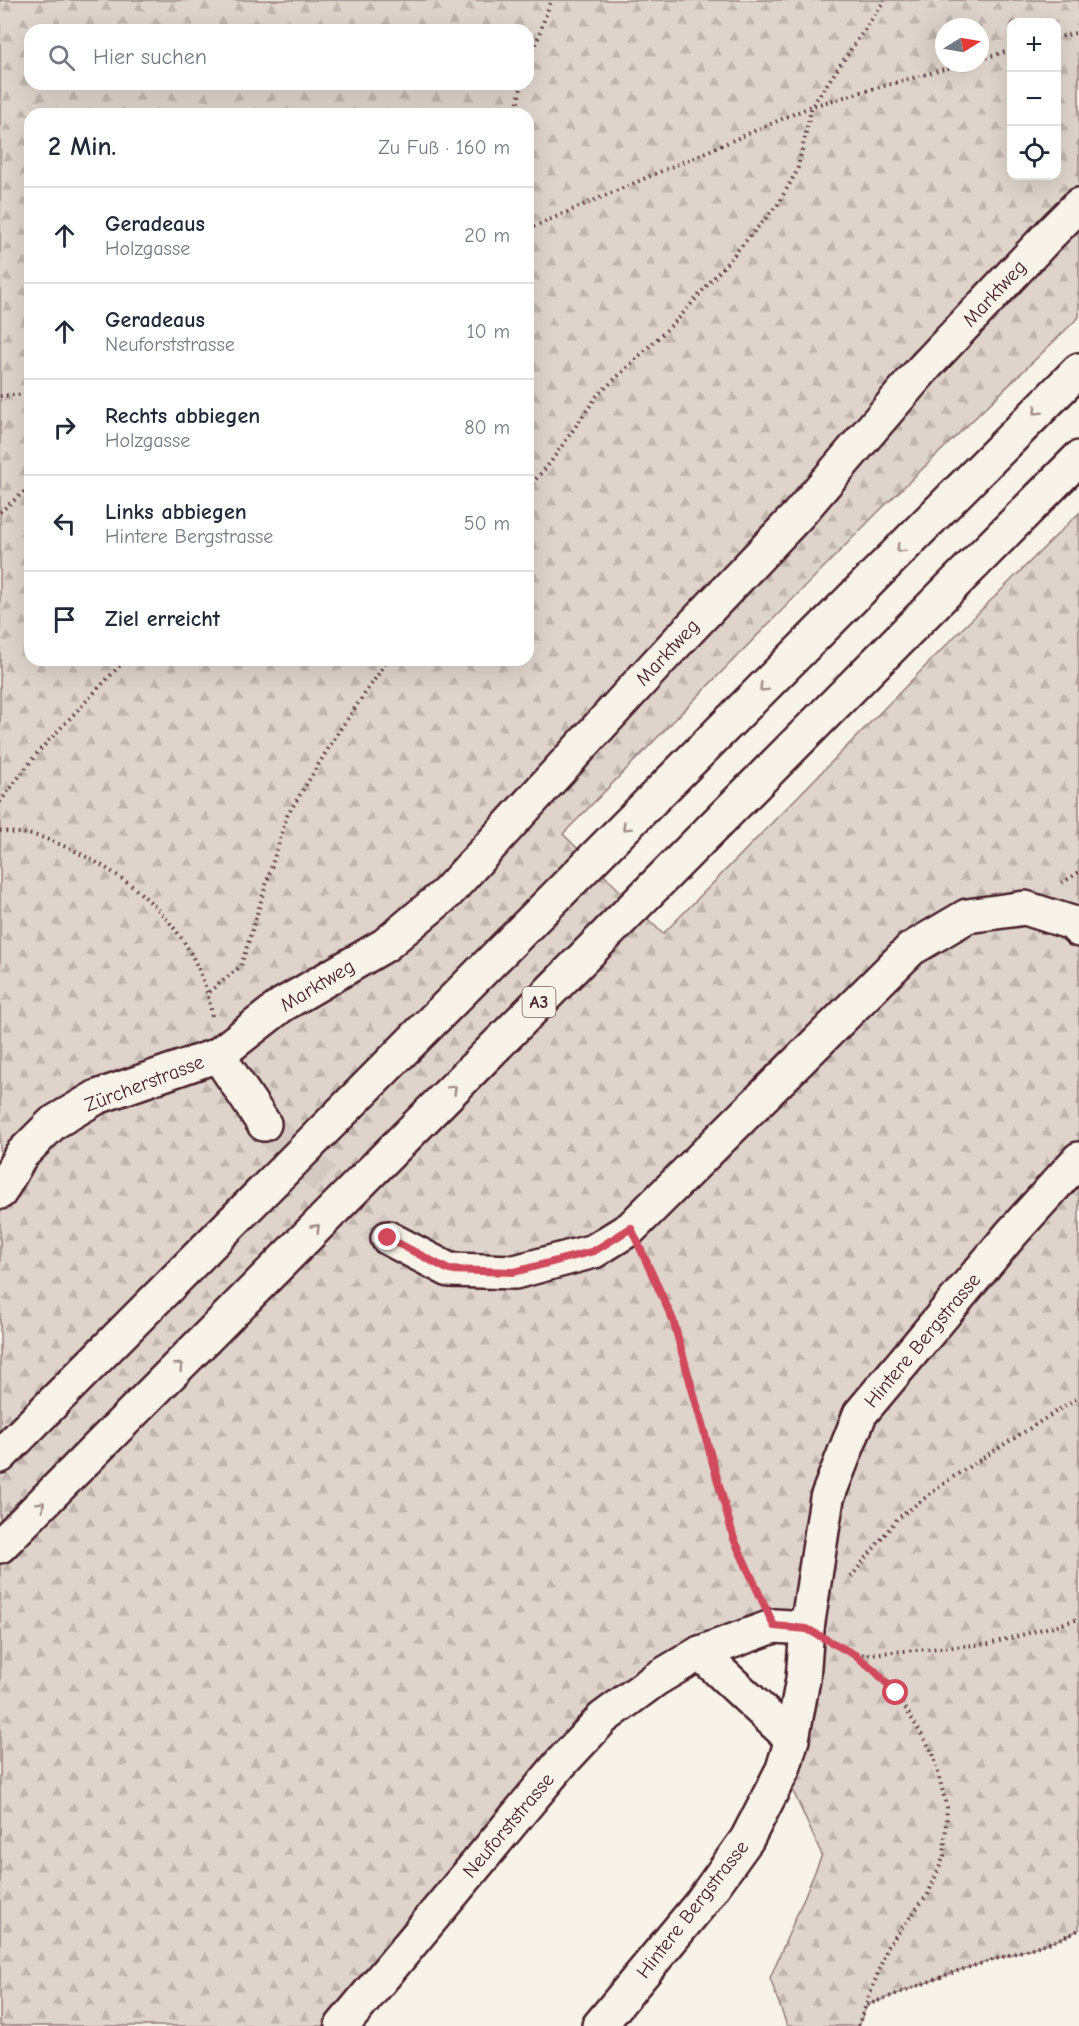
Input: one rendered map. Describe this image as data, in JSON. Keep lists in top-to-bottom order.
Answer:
{
  "streets": {
    "main road": [
      "Marktweg",
      "A3",
      "Zürcherstrasse",
      "Hintere Bergstrasse",
      "Neuforststrasse"
    ]
  },
  "crossings": [
    ["Marktweg", "Zürcherstrasse"],
    ["Hintere Bergstrasse", "Neuforststrasse"]
  ],
  "north": "right",
  "page": {
    "map_buttons": ["+", "−"],
    "search": "Hier suchen",
    "heading": ["2 Min.", "Zu Fuß · 160 m"],
    "list": [
      ["Geradeaus", "Holzgasse", "20 m"],
      ["Geradeaus", "Neuforststrasse", "10 m"],
      ["Rechts abbiegen", "Holzgasse", "80 m"],
      ["Links abbiegen", "Hintere Bergstrasse", "50 m"],
      "Ziel erreicht"
    ]
  }
}
